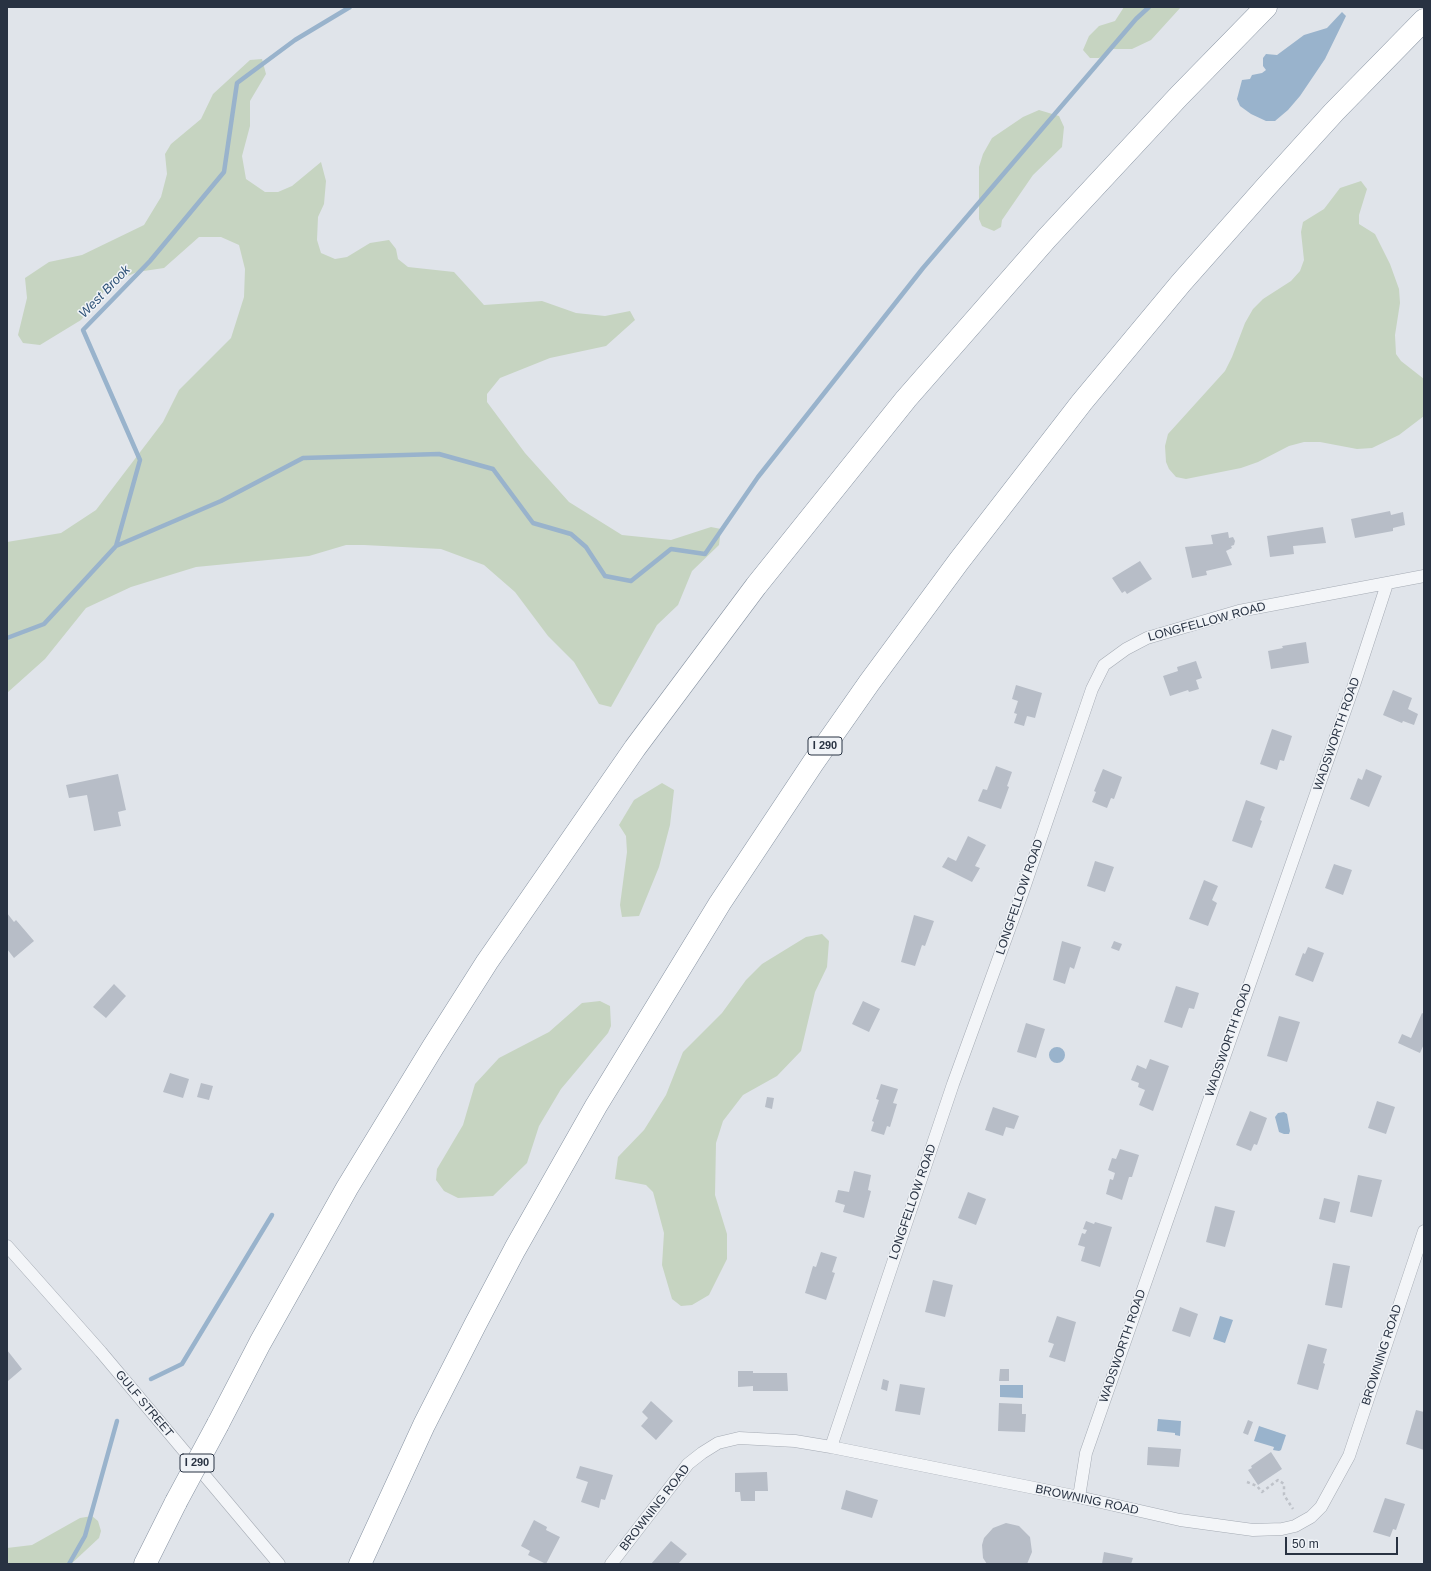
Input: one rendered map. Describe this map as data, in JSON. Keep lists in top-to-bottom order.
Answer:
{
  "streets": {
    "highway": ["I 290"],
    "street": [
      "LONGFELLOW ROAD",
      "WADSWORTH ROAD",
      "BROWNING ROAD",
      "GULF STREET"
    ]
  },
  "crossings": [
    ["LONGFELLOW ROAD", "WADSWORTH ROAD"],
    ["LONGFELLOW ROAD", "BROWNING ROAD"],
    ["WADSWORTH ROAD", "BROWNING ROAD"]
  ],
  "water": ["West Brook"],
  "scale_bar": "50 m"
}
